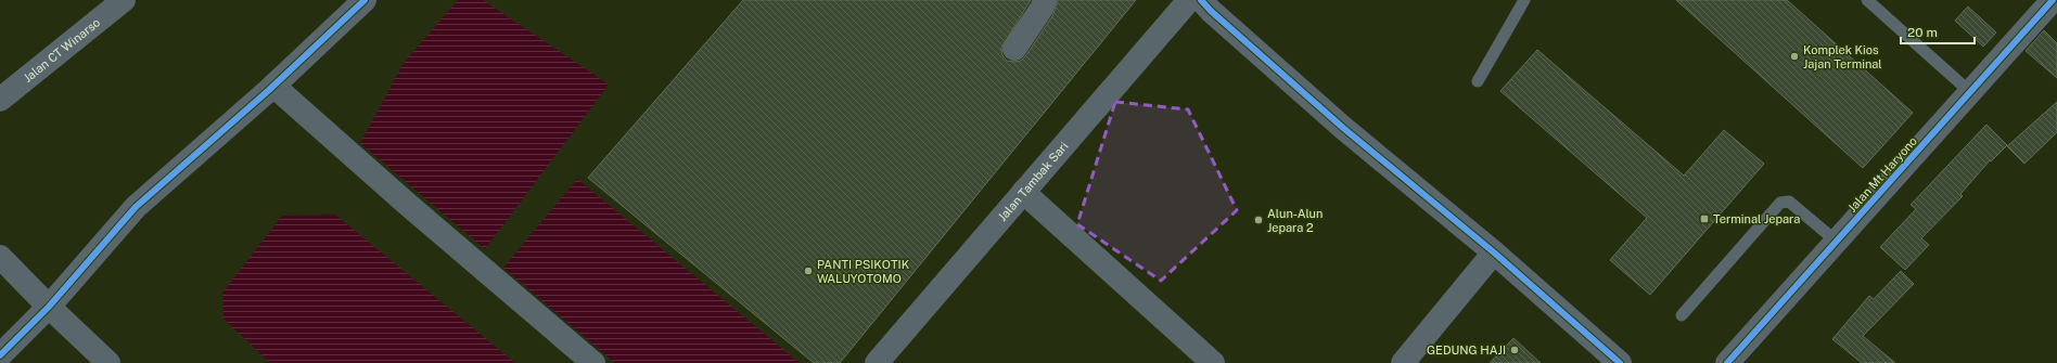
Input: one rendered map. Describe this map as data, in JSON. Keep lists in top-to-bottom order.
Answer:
{
  "streets": {
    "street": ["Jalan CT Winarso", "Jalan Mt Haryono", "Jalan Tambak Sari"]
  },
  "places": {
    "other": [
      "Komplek Kios Jajan Terminal",
      "Alun-Alun Jepara 2",
      "PANTI PSIKOTIK WALUYOTOMO",
      "GEDUNG HAJI"
    ],
    "transit": ["Terminal Jepara"]
  },
  "scale_bar": "20 m"
}
